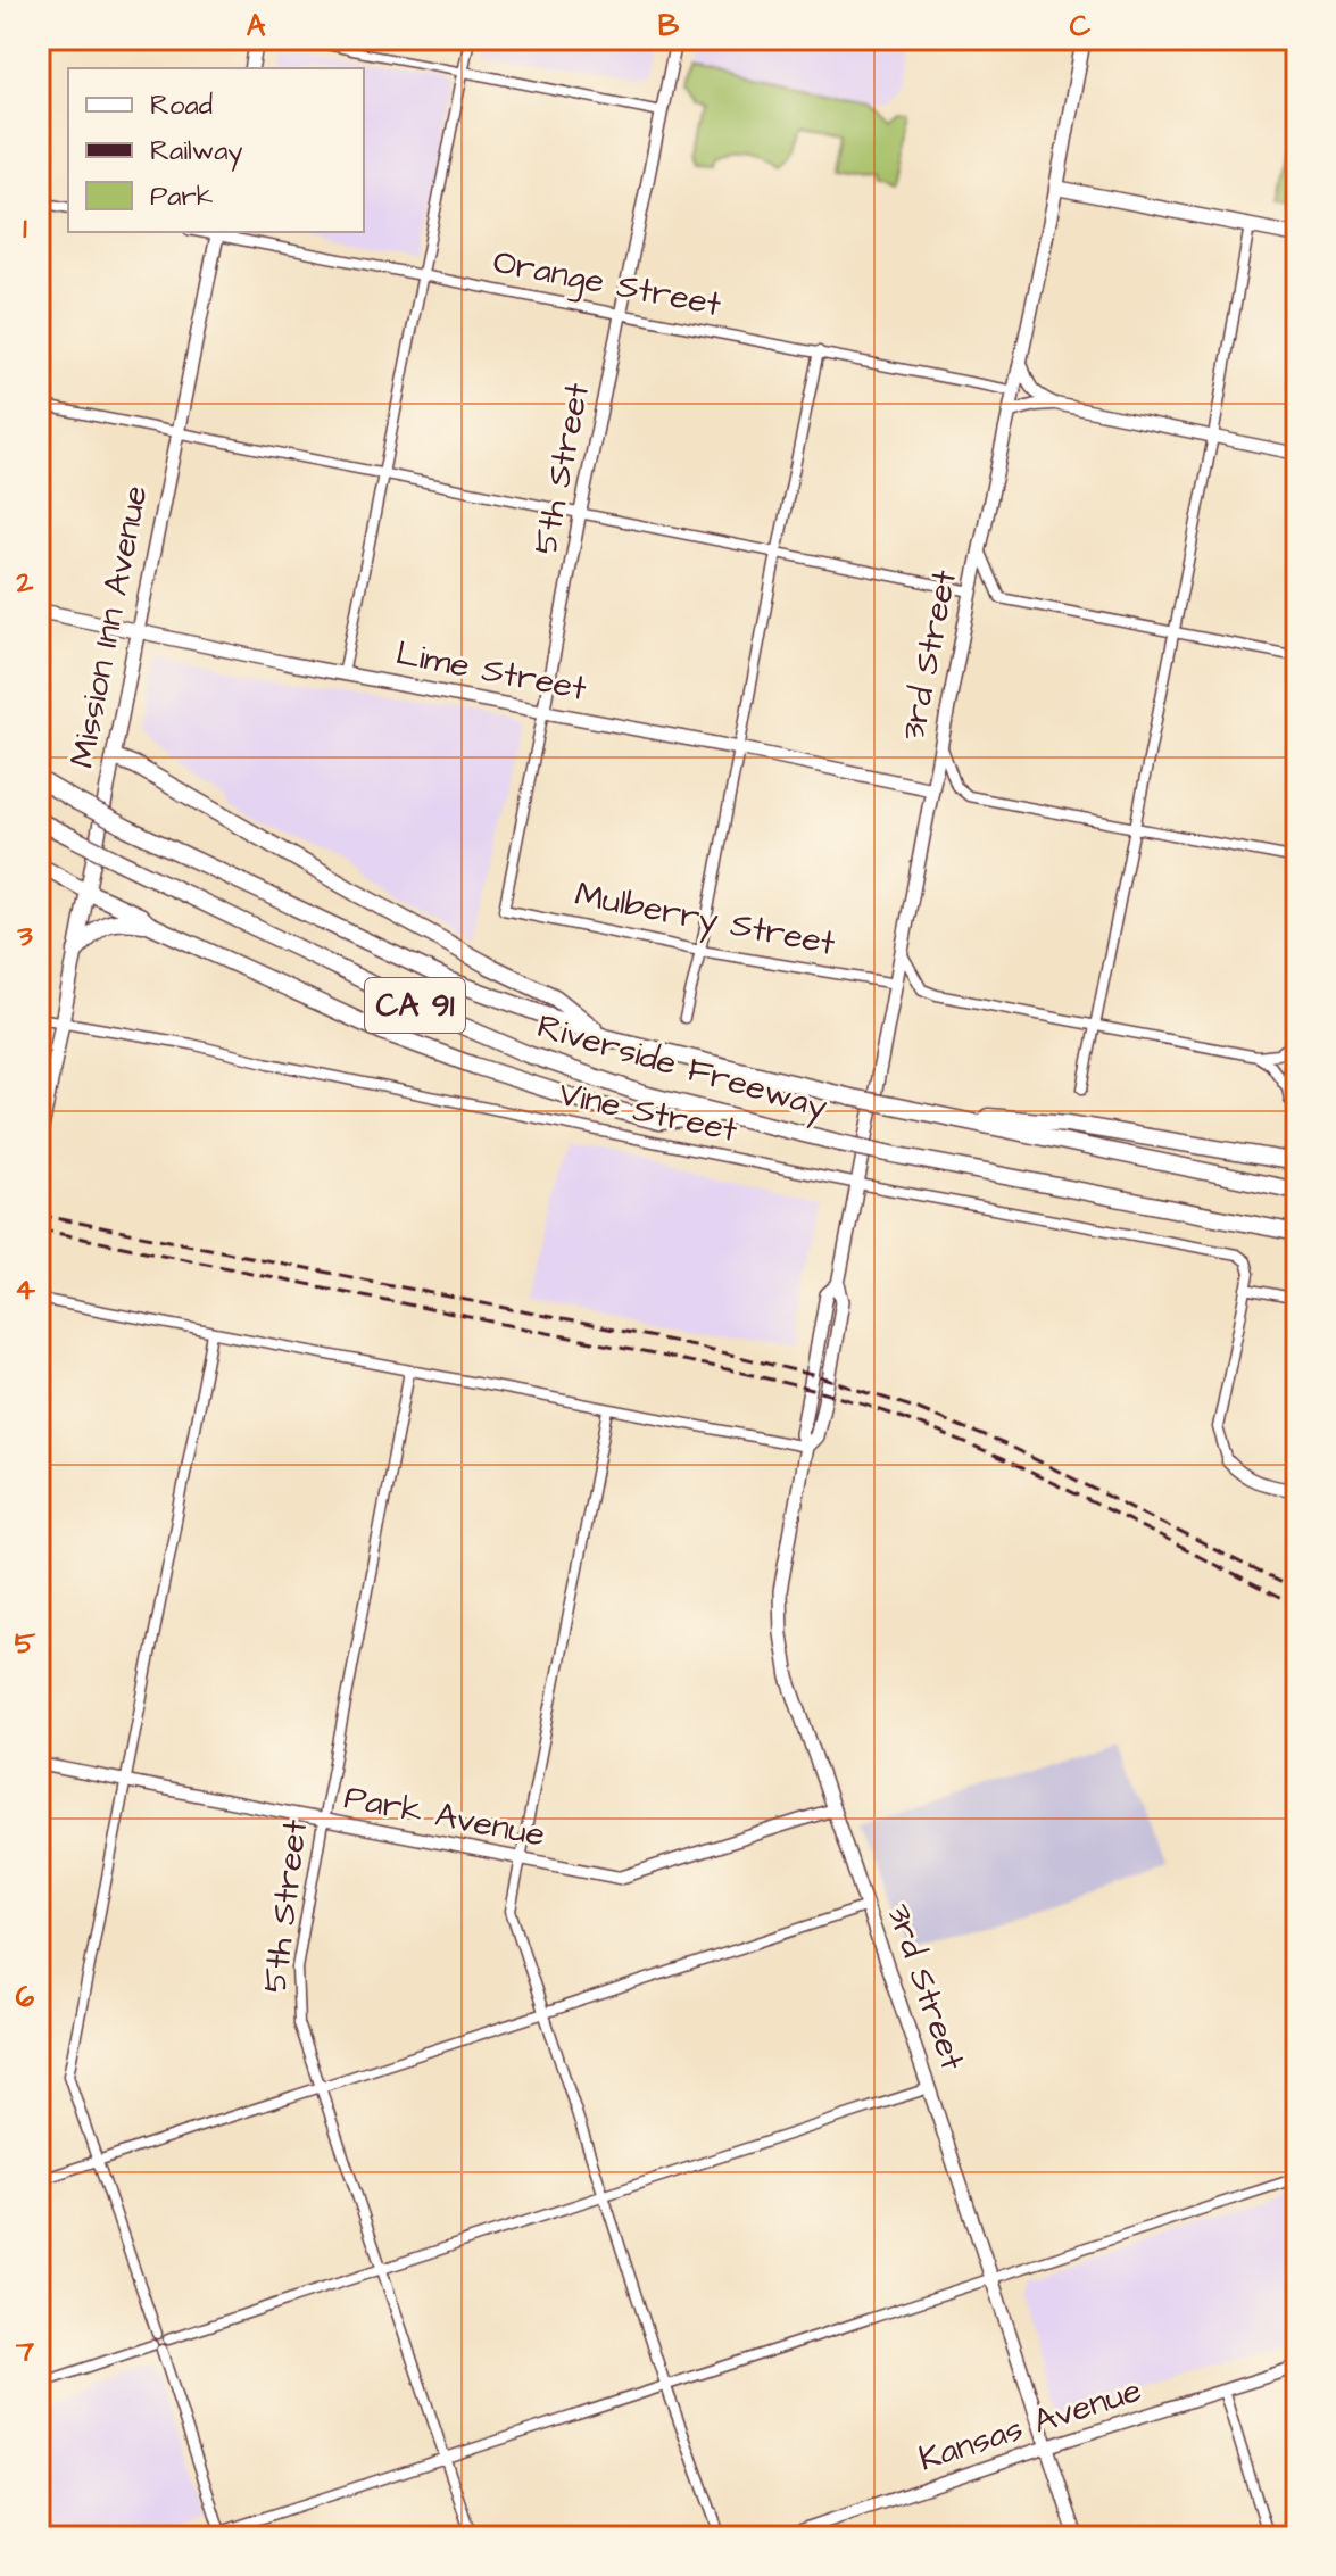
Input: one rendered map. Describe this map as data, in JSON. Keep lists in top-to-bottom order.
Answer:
{
  "streets": {
    "highway": ["CA 91", "Riverside Freeway"],
    "main road": ["Mission Inn Avenue", "3rd Street", "Lime Street"],
    "street": [
      "Orange Street",
      "5th Street",
      "Mulberry Street",
      "Vine Street",
      "Park Avenue",
      "Kansas Avenue"
    ]
  },
  "crossings": [
    ["Orange Street", "5th Street"],
    ["Orange Street", "Mission Inn Avenue"],
    ["Orange Street", "3rd Street"],
    ["5th Street", "Lime Street"],
    ["5th Street", "Mulberry Street"],
    ["5th Street", "Park Avenue"],
    ["Mission Inn Avenue", "Lime Street"],
    ["Mission Inn Avenue", "Vine Street"],
    ["3rd Street", "Lime Street"],
    ["3rd Street", "Mulberry Street"],
    ["3rd Street", "Vine Street"],
    ["3rd Street", "Park Avenue"],
    ["3rd Street", "Kansas Avenue"]
  ],
  "legend": ["Road", "Railway", "Park"],
  "grid": {
    "columns": ["A", "B", "C"],
    "rows": [
      "1",
      "2",
      "3",
      "4",
      "5",
      "6",
      "7"
    ]
  }
}
